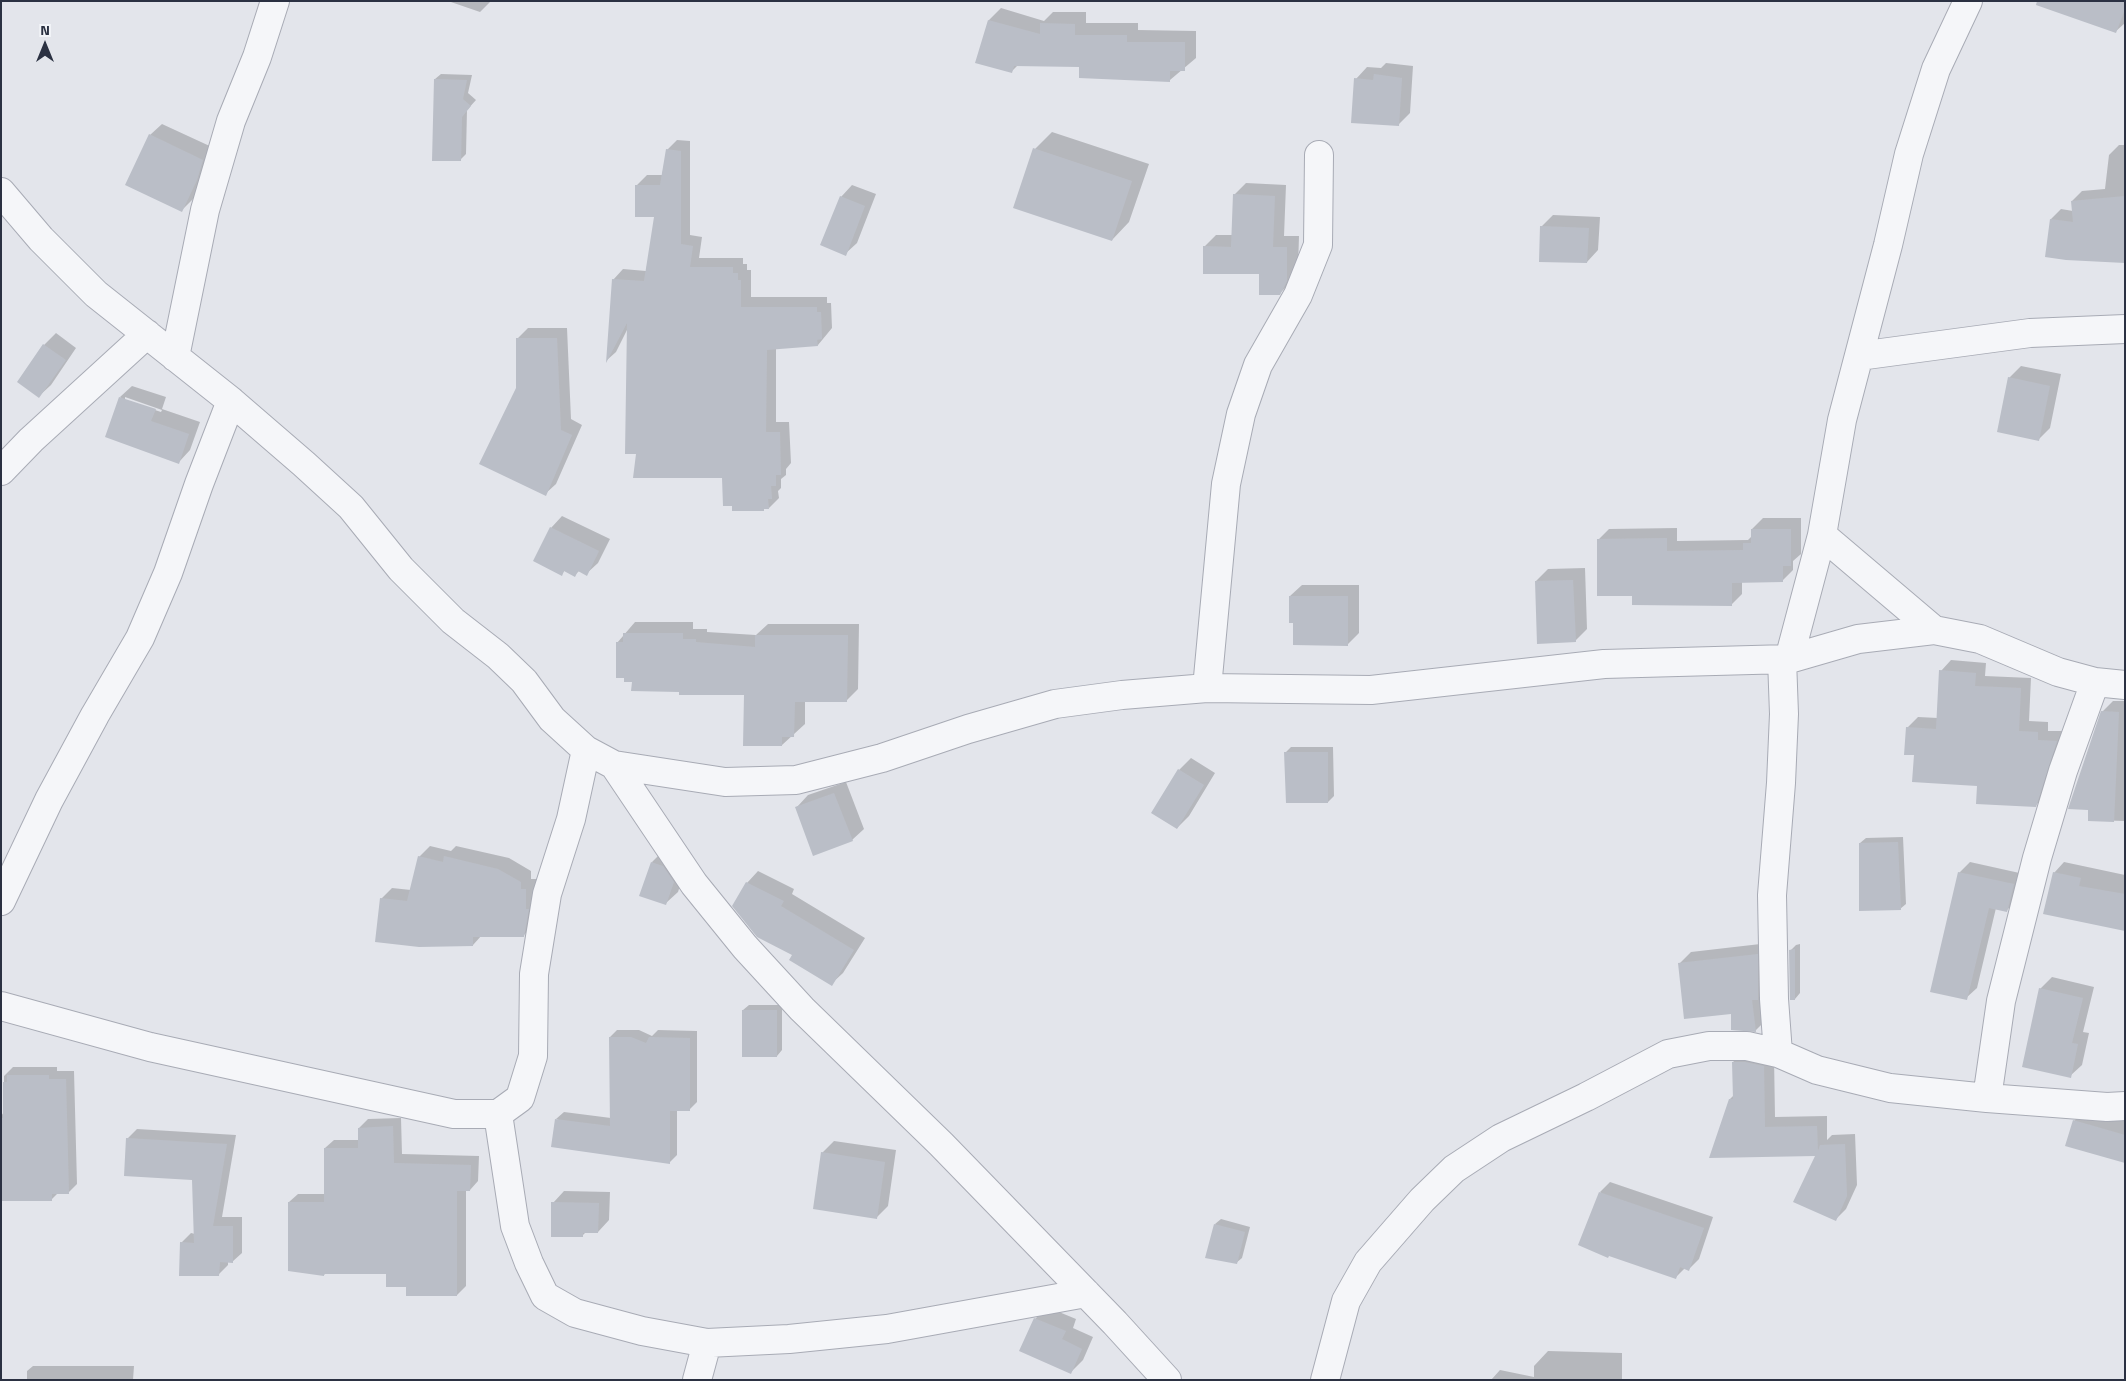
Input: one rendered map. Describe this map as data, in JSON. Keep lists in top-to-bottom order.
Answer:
{
  "north": "top"
}
